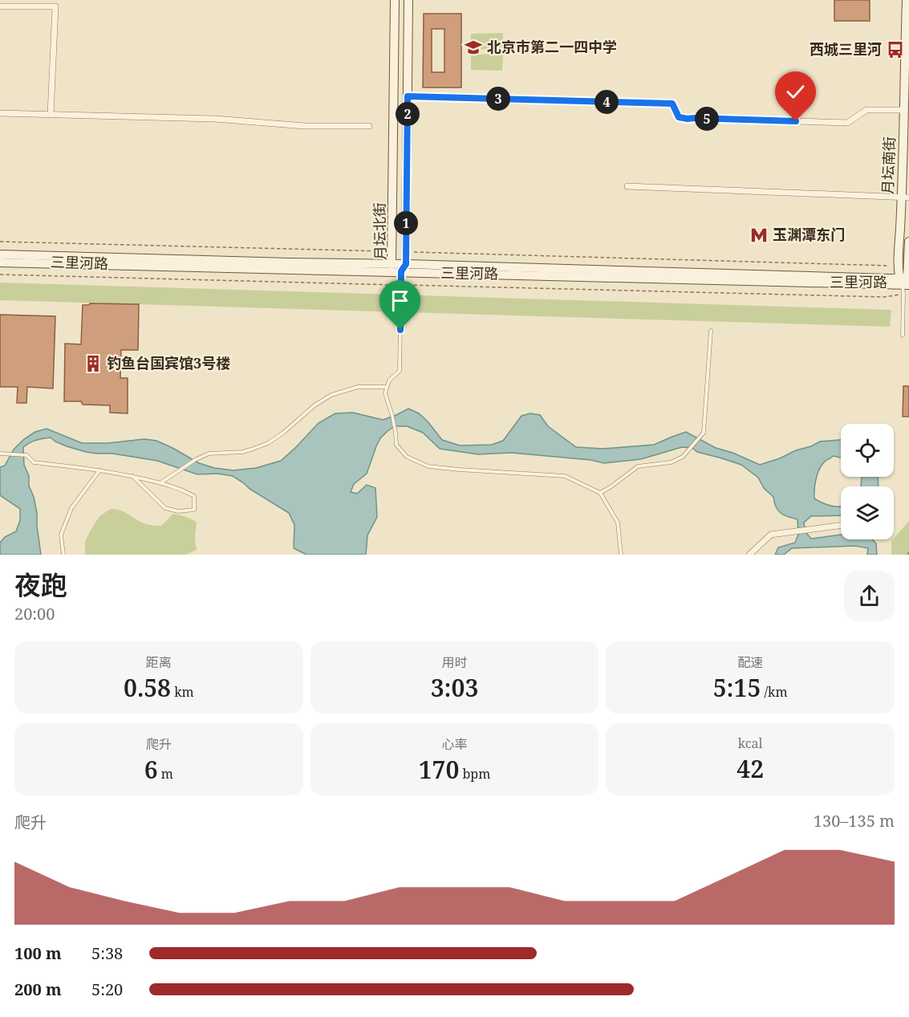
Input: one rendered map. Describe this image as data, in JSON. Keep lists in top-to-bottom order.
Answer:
{
  "streets": {
    "main road": ["月坛南街", "月坛北街", "三里河路"]
  },
  "crossings": [
    ["月坛南街", "三里河路"],
    ["月坛北街", "三里河路"]
  ],
  "places": {
    "school or university": ["北京市第二一四中学"],
    "bus stop": ["西城三里河"],
    "metro station": ["玉渊潭东门"],
    "building": ["钓鱼台国宾馆3号楼"]
  },
  "page": {
    "pins": [
      "3",
      "4",
      "2",
      "5",
      "1"
    ],
    "heading": ["夜跑", "20:00"],
    "stats": [
      ["距离", "0.58 km"],
      ["用时", "3:03"],
      ["配速", "5:15 /km"],
      ["爬升", "6 m"],
      ["心率", "170 bpm"],
      ["kcal", "42"]
    ],
    "chart": ["爬升", "130–135 m"],
    "list": [
      {
        "name": "100 m",
        "note": "5:38"
      },
      {
        "name": "200 m",
        "note": "5:20"
      }
    ]
  }
}
